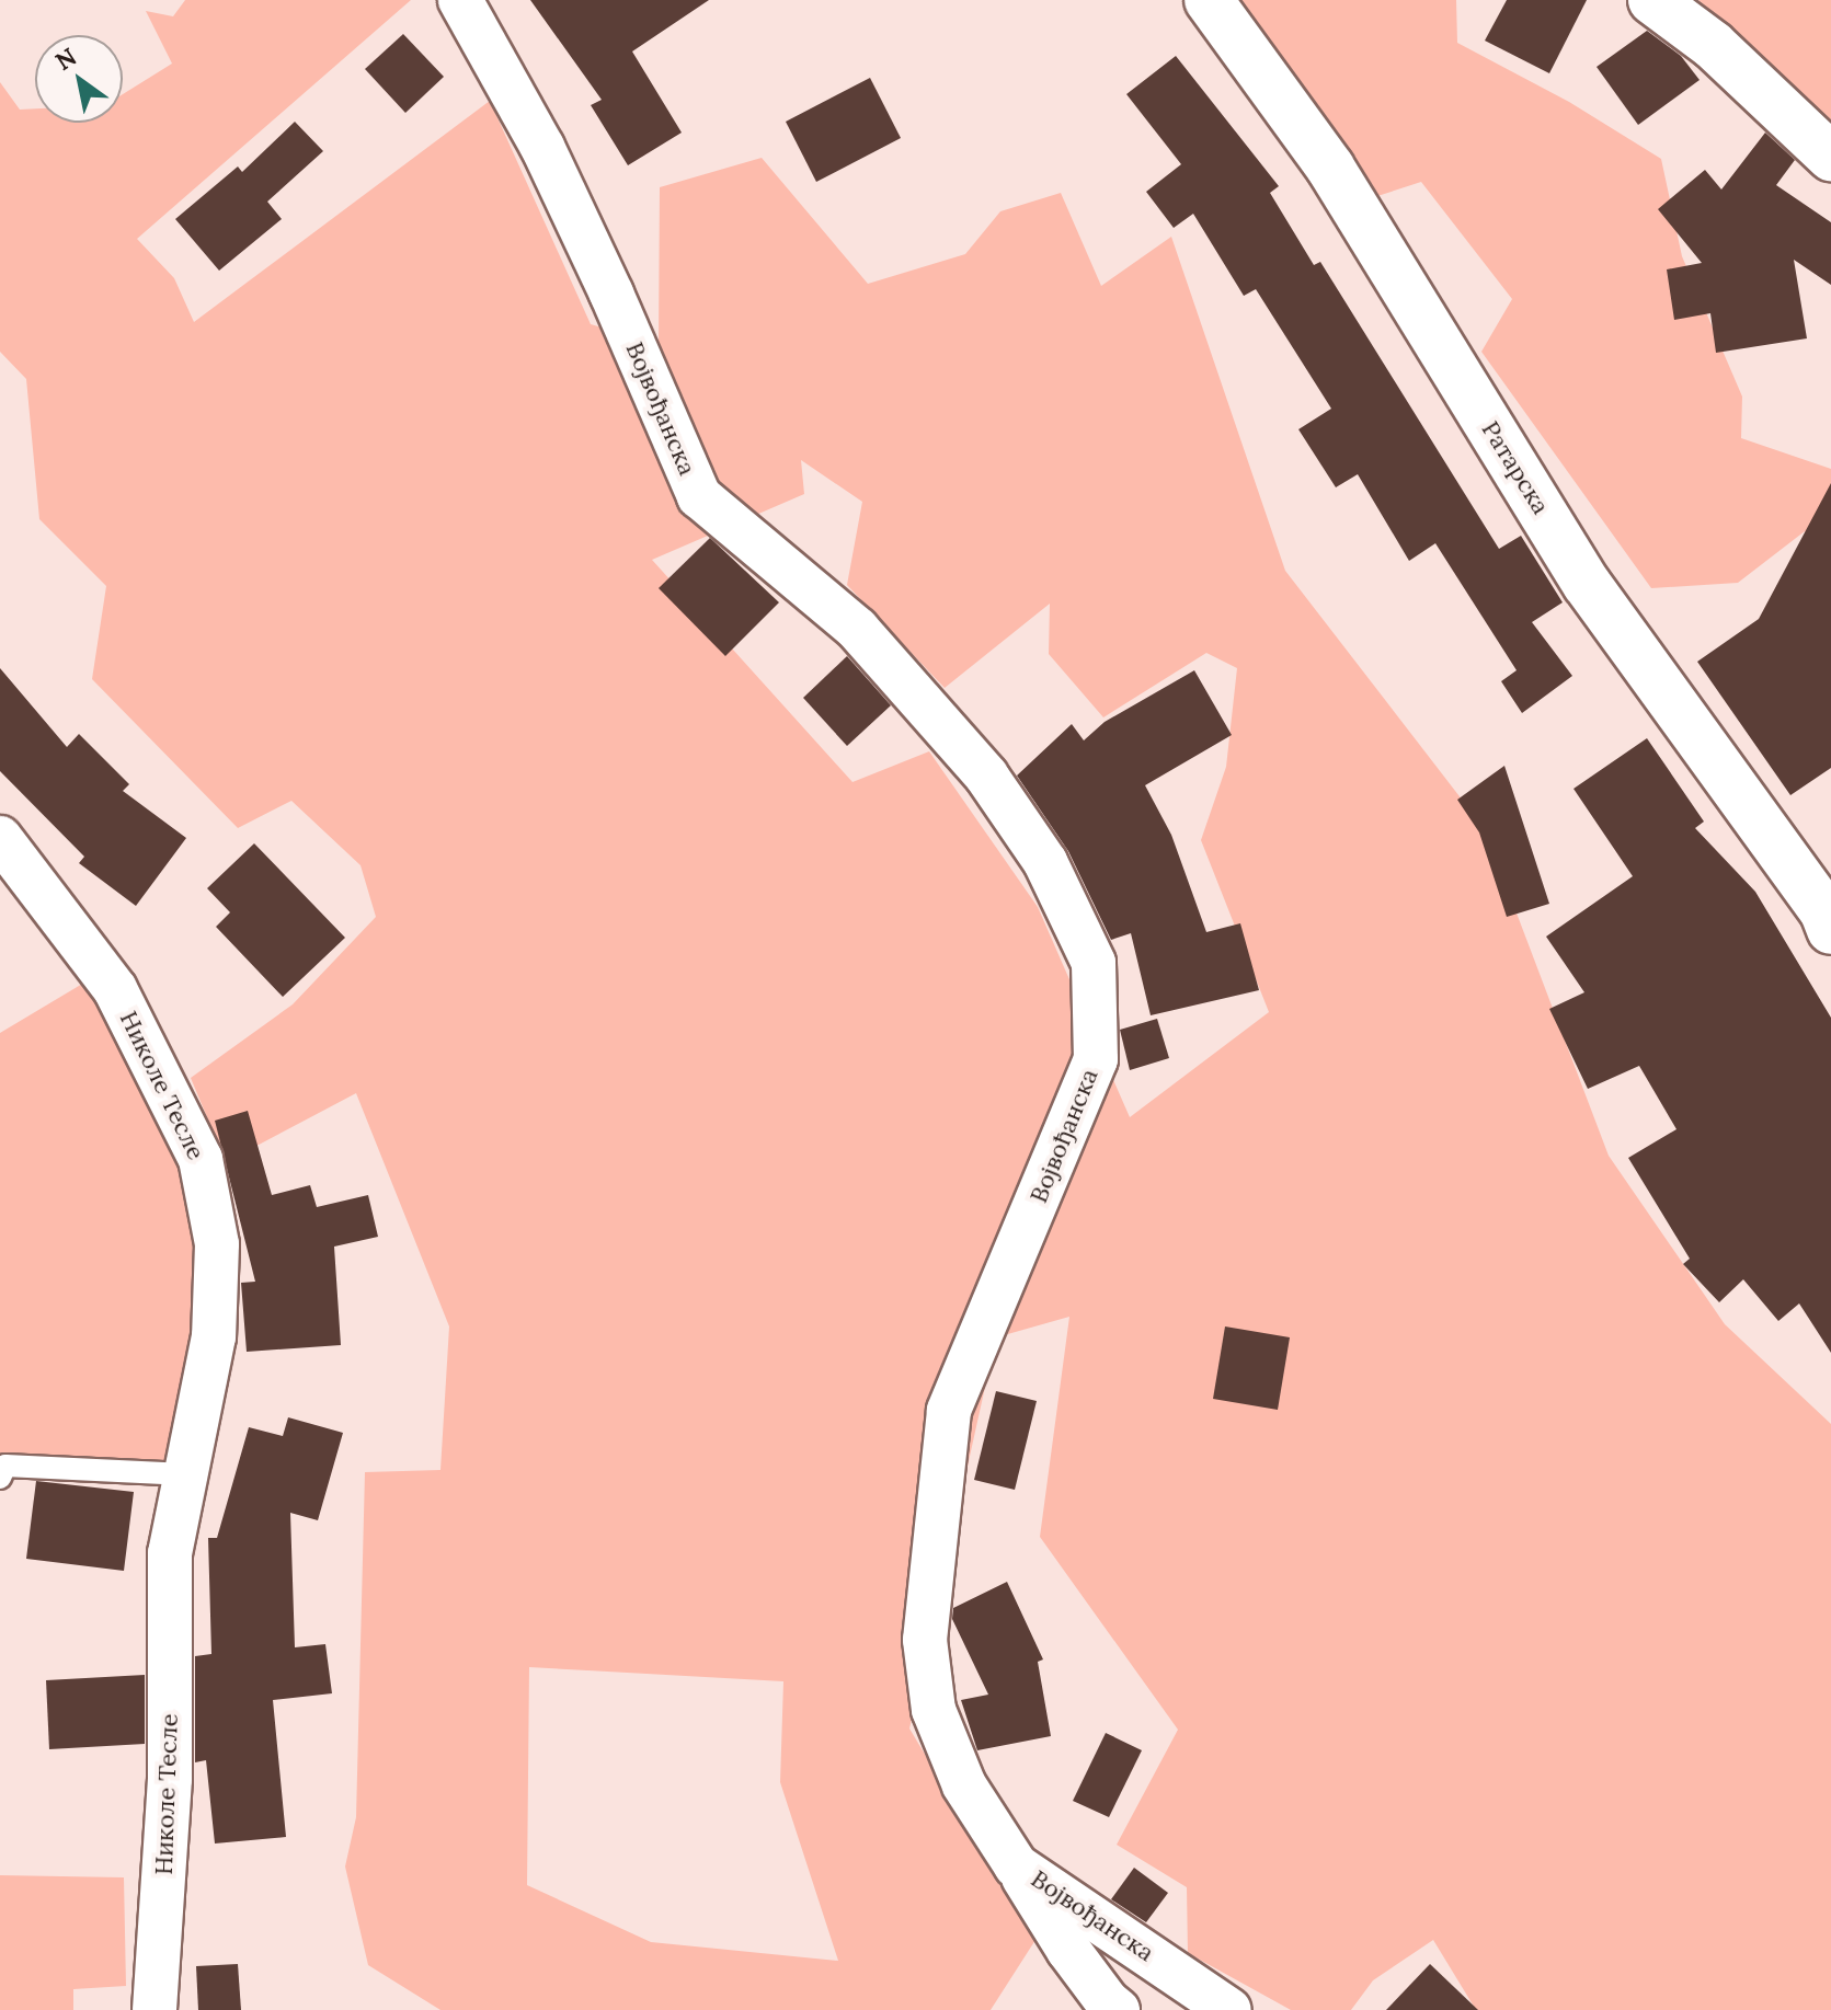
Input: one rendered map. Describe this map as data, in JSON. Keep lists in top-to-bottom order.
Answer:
{
  "streets": {
    "street": ["Војвођанска", "Ратарска", "Николе Тесле"]
  },
  "north": "top left"
}
